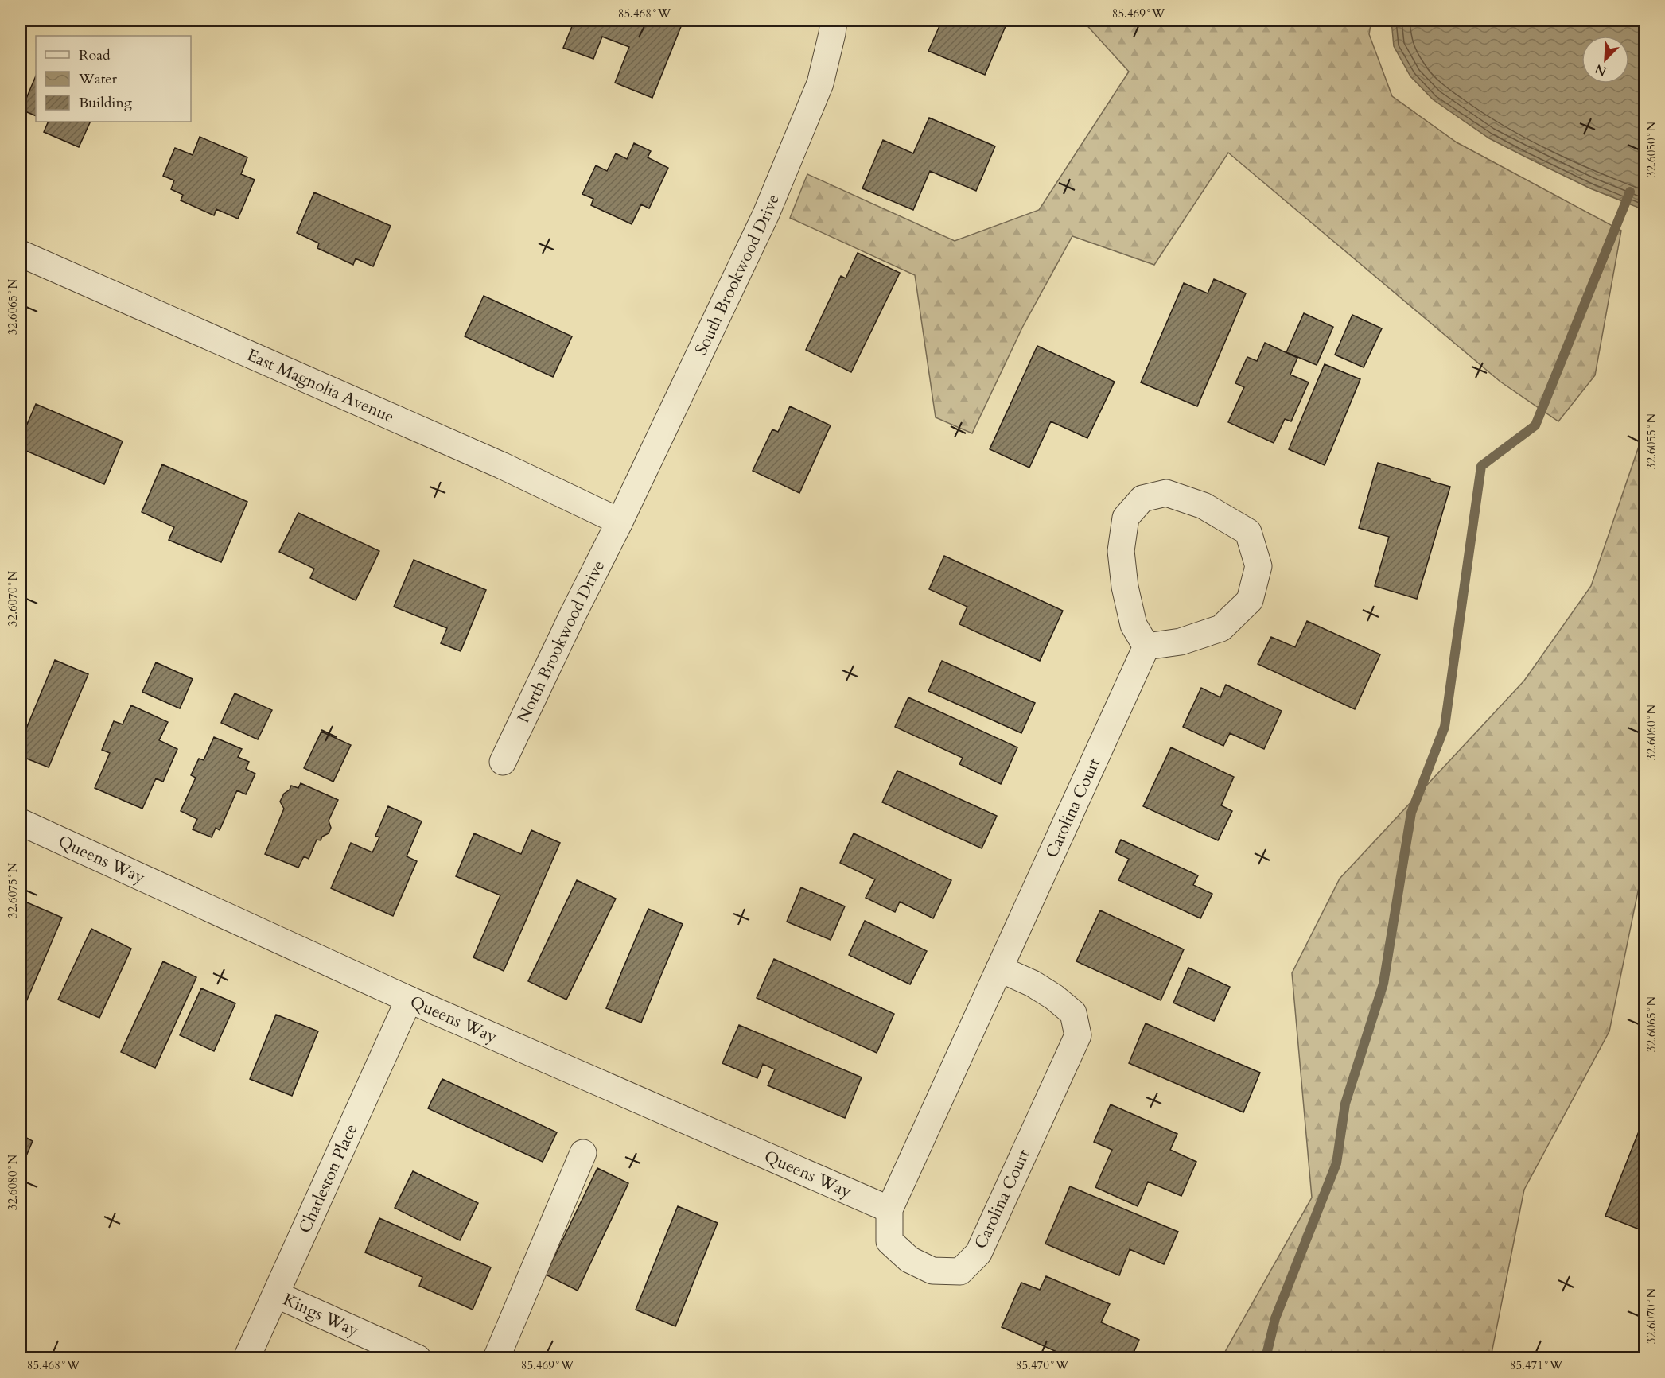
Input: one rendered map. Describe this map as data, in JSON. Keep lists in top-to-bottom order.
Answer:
{
  "streets": {
    "street": [
      "South Brookwood Drive",
      "East Magnolia Avenue",
      "North Brookwood Drive",
      "Carolina Court",
      "Queens Way",
      "Charleston Place",
      "Kings Way"
    ]
  },
  "crossings": [
    ["South Brookwood Drive", "East Magnolia Avenue"],
    ["South Brookwood Drive", "North Brookwood Drive"],
    ["East Magnolia Avenue", "North Brookwood Drive"],
    ["Carolina Court", "Queens Way"],
    ["Queens Way", "Charleston Place"],
    ["Charleston Place", "Kings Way"]
  ],
  "legend": ["Road", "Water", "Building"],
  "north": "bottom left",
  "coordinates": [
    "85.468°W",
    "85.469°W",
    "32.6050°N",
    "32.6065°N",
    "32.6055°N",
    "32.6070°N",
    "32.6060°N",
    "32.6075°N",
    "32.6080°N",
    "85.470°W",
    "85.471°W"
  ]
}
